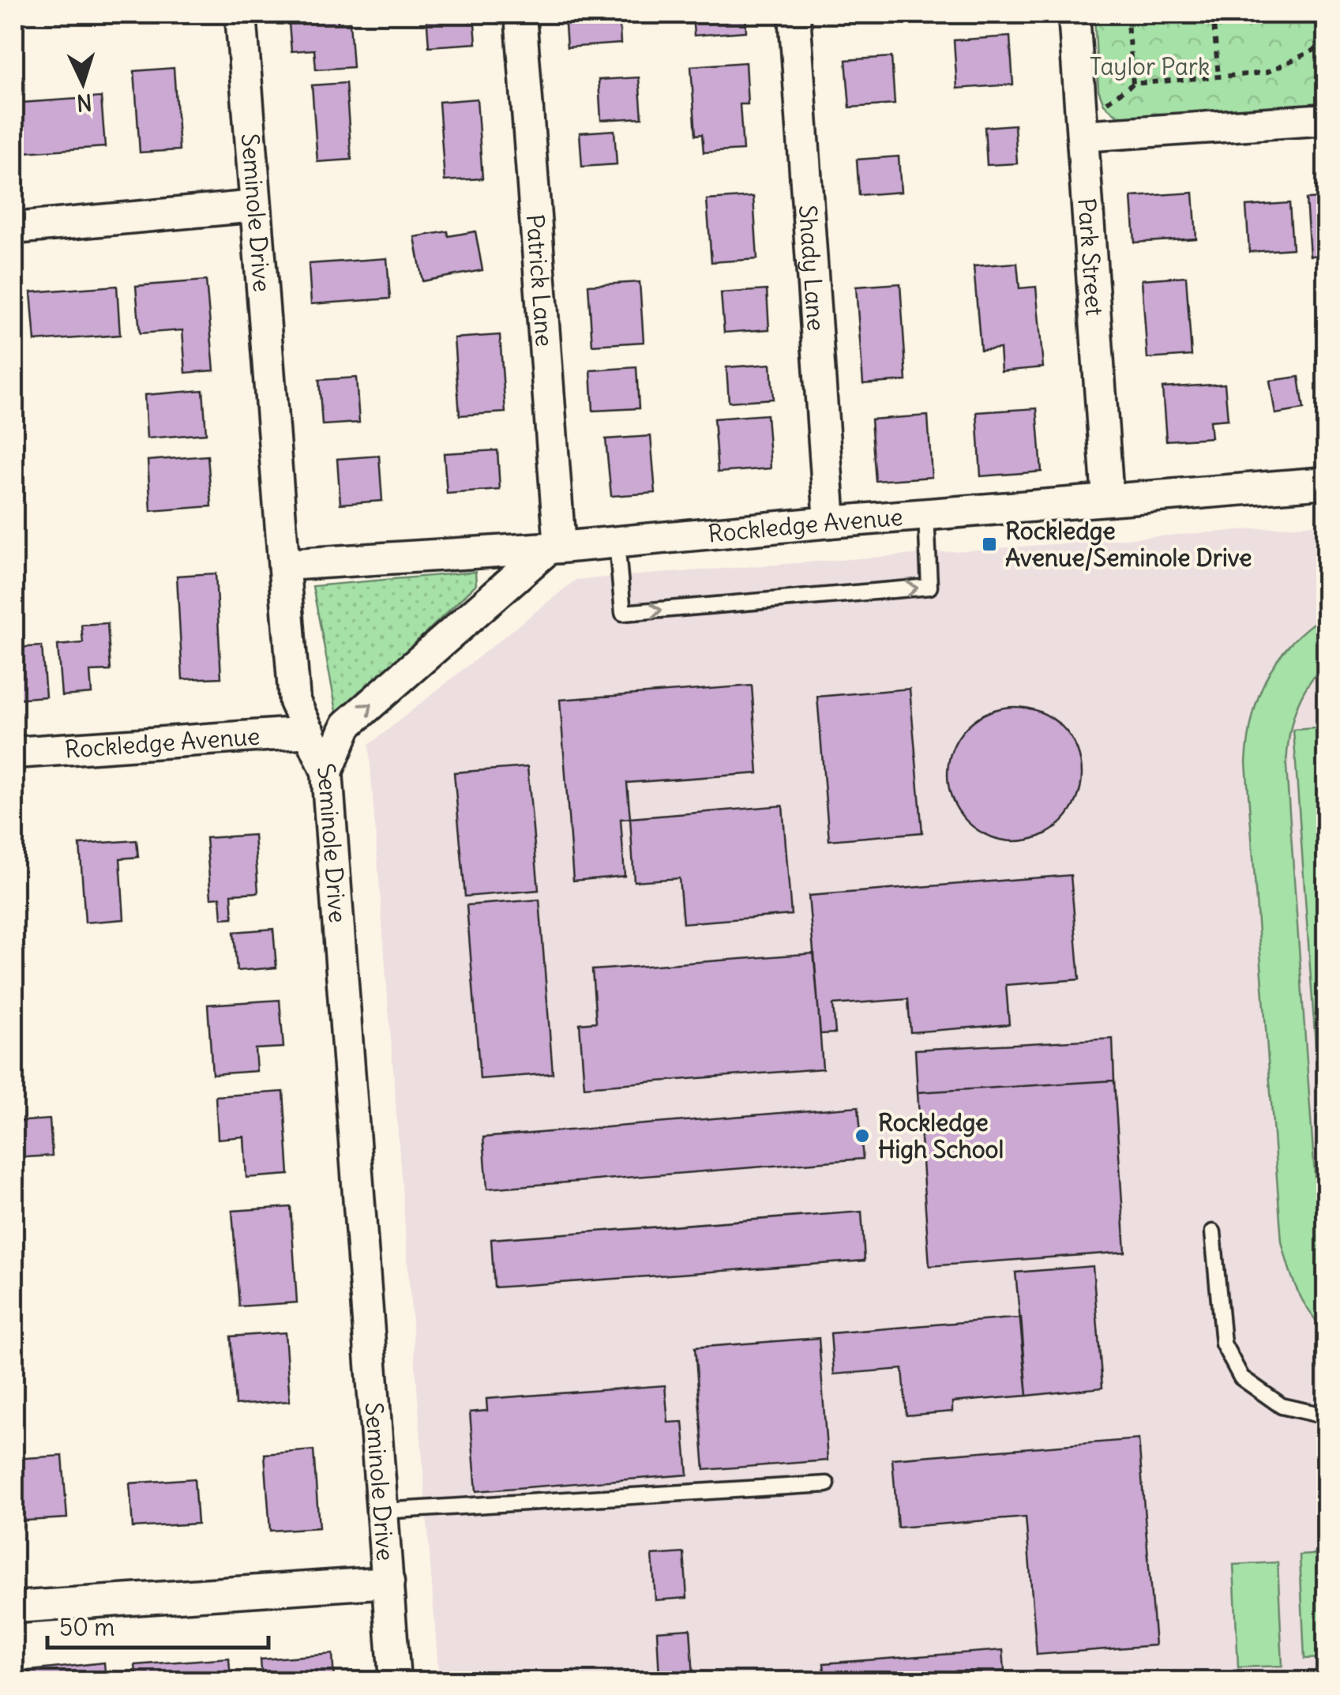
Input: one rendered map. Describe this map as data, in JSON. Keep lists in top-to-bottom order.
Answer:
{
  "streets": {
    "street": [
      "Seminole Drive",
      "Park Street",
      "Shady Lane",
      "Patrick Lane",
      "Rockledge Avenue"
    ]
  },
  "crossings": [
    ["Seminole Drive", "Rockledge Avenue"],
    ["Park Street", "Rockledge Avenue"],
    ["Shady Lane", "Rockledge Avenue"],
    ["Patrick Lane", "Rockledge Avenue"]
  ],
  "parks": ["Taylor Park"],
  "places": {
    "transit": ["Rockledge Avenue/Seminole Drive"],
    "other": ["Rockledge High School"]
  },
  "scale_bar": "50 m",
  "north": "bottom"
}
